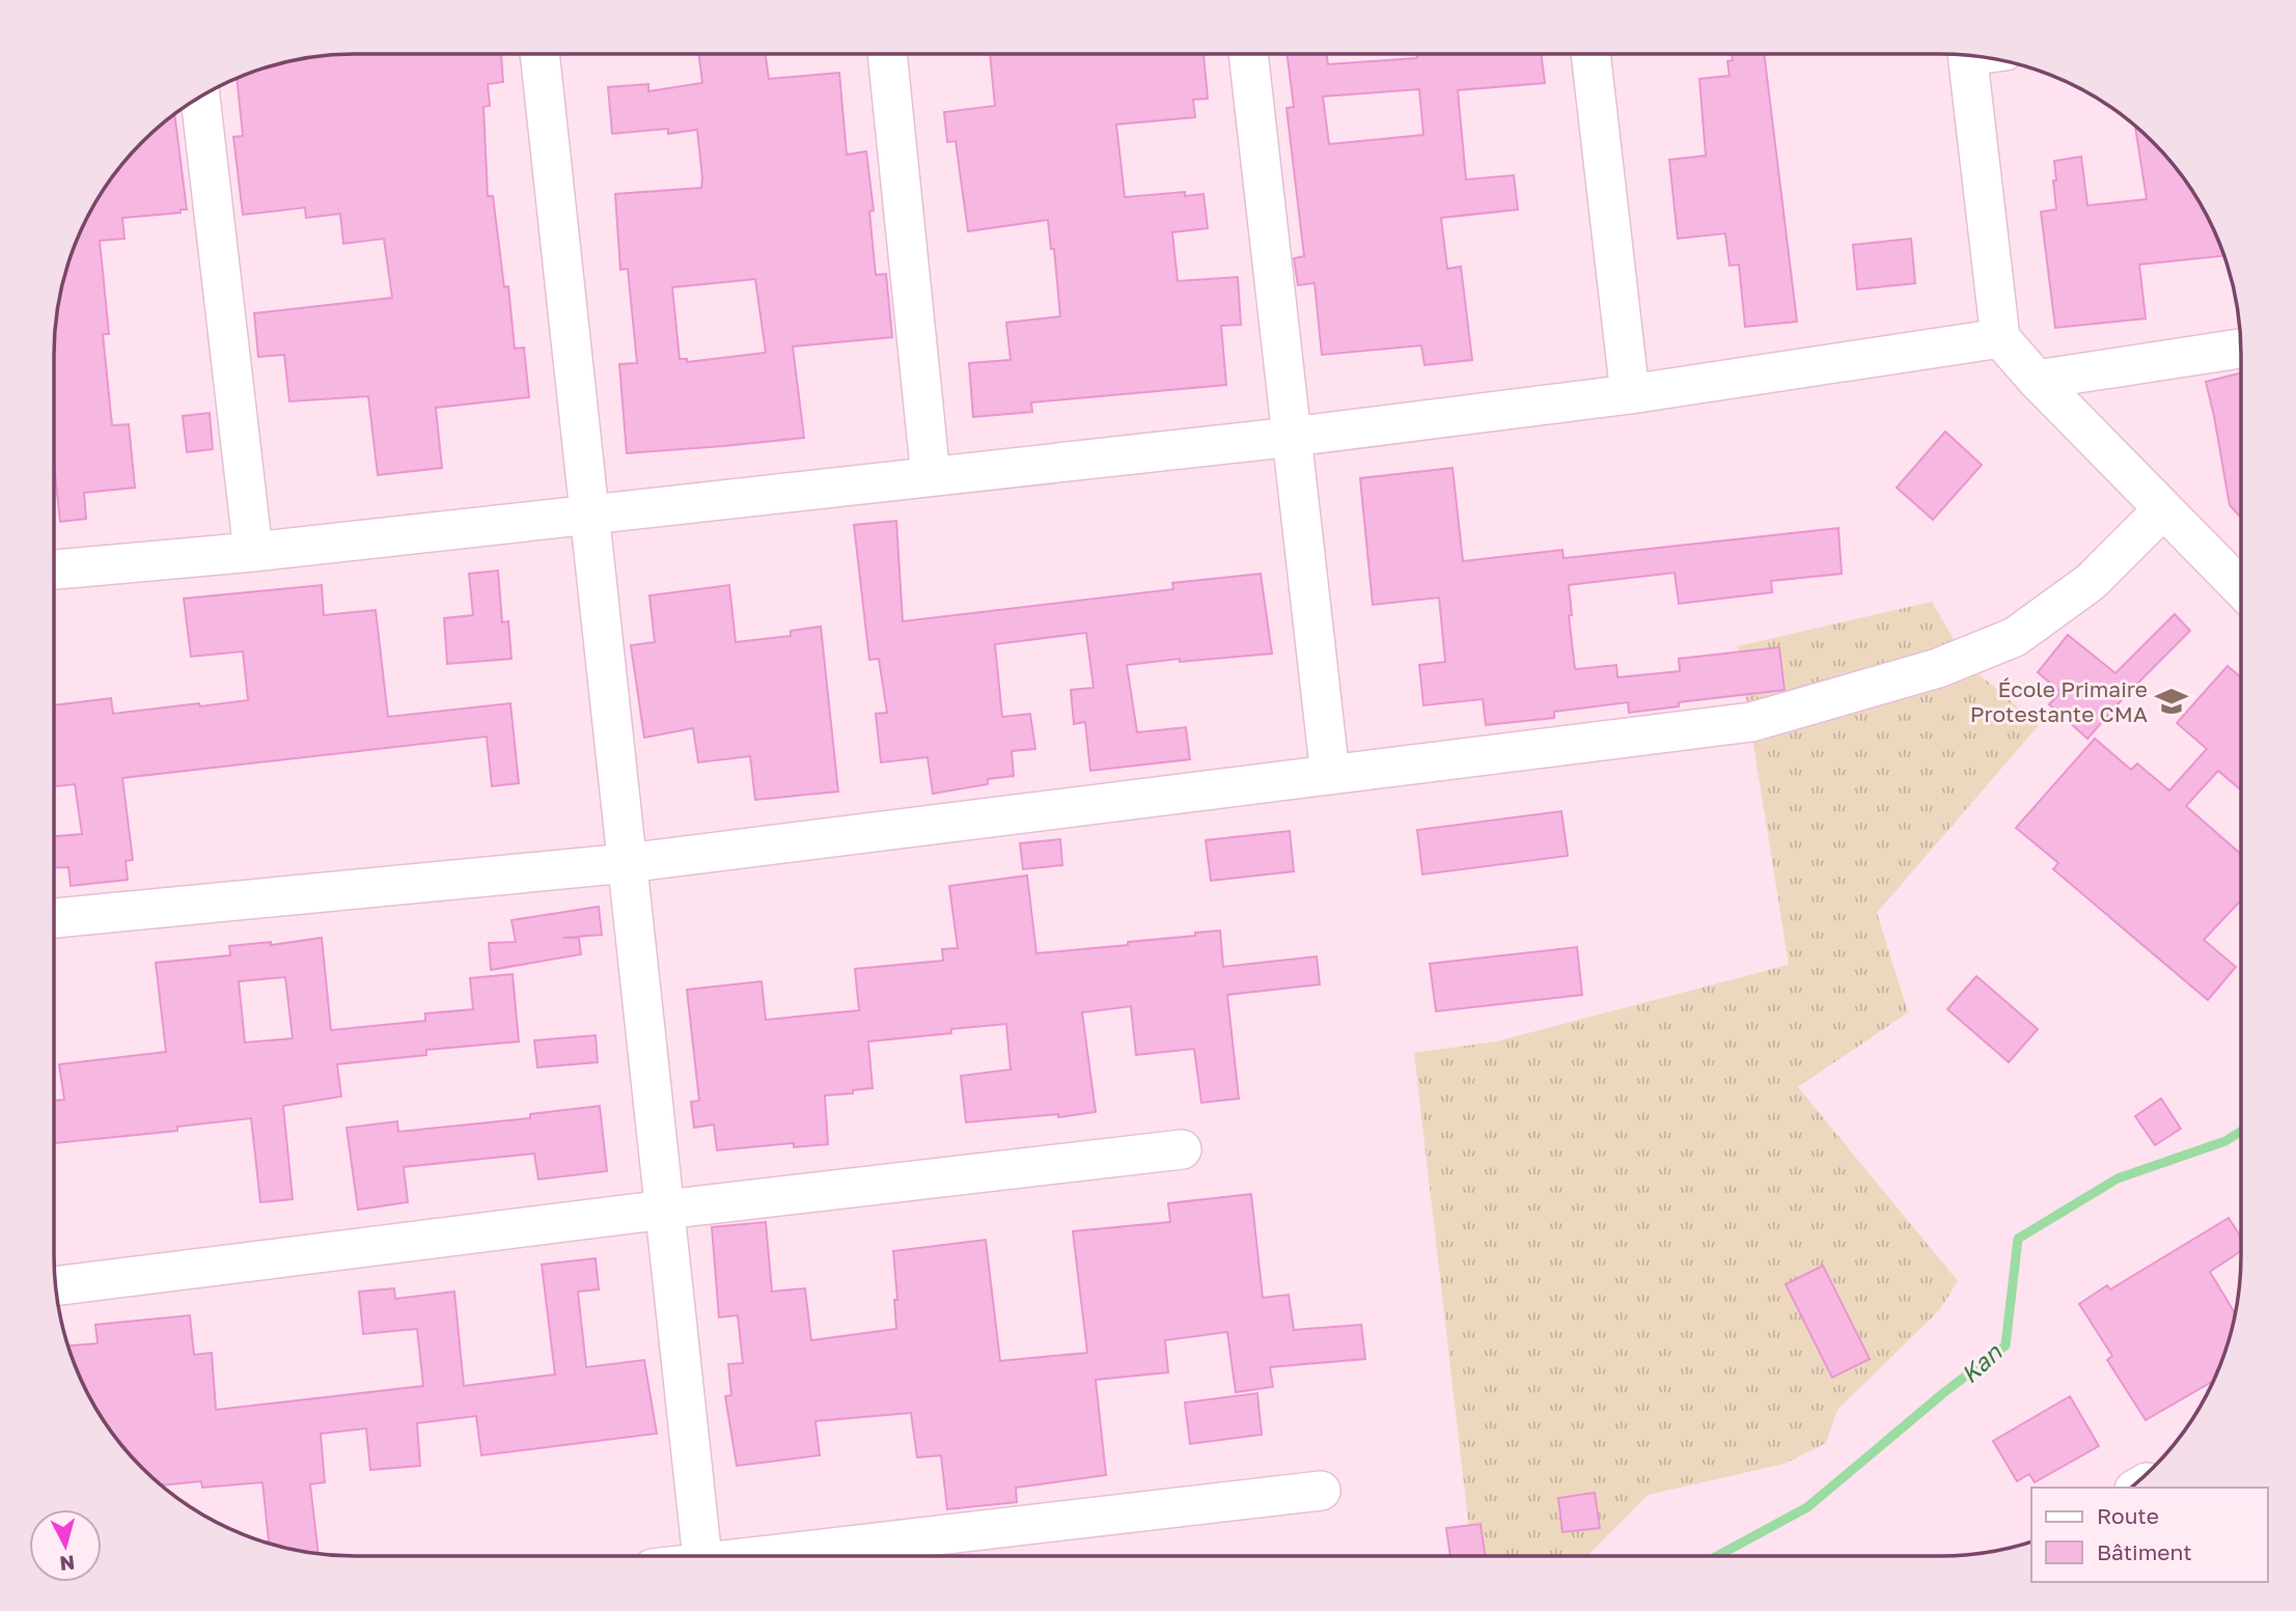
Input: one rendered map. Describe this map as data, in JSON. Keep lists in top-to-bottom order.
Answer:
{
  "water": ["Kan"],
  "places": {
    "school or university": ["École Primaire Protestante CMA"]
  },
  "legend": ["Route", "Bâtiment"],
  "north": "bottom"
}
